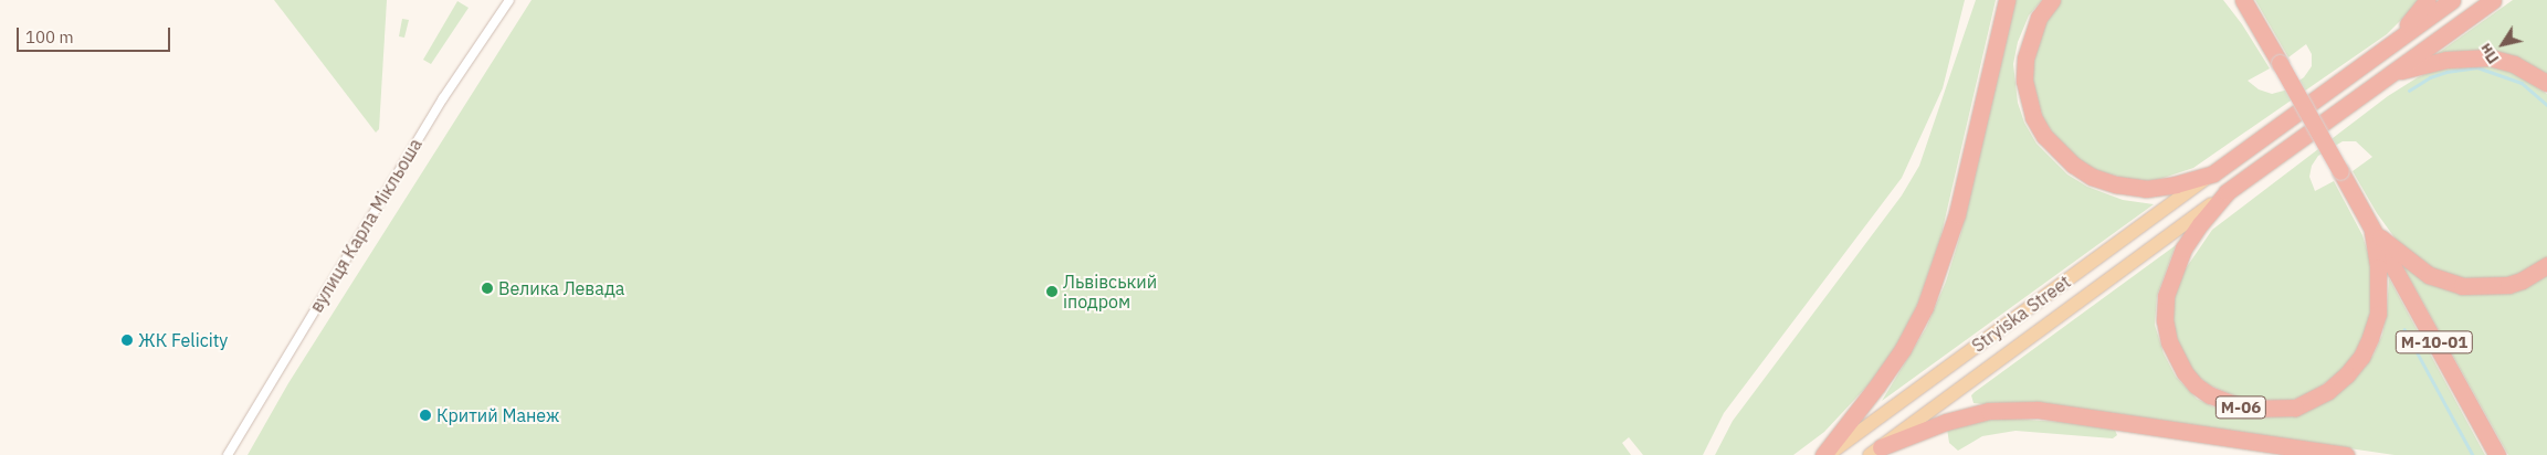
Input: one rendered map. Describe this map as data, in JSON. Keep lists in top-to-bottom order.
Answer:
{
  "streets": {
    "highway": ["М-10-01", "М-06"],
    "main road": ["Stryiska Street"],
    "street": ["вулиця Карла Мікльоша"]
  },
  "crossings": [
    ["М-10-01", "М-06"]
  ],
  "places": [
    "Велика Левада",
    "Львівський іподром",
    "ЖК Felicity",
    "Критий Манеж"
  ],
  "scale_bar": "100 m",
  "north": "bottom left"
}
